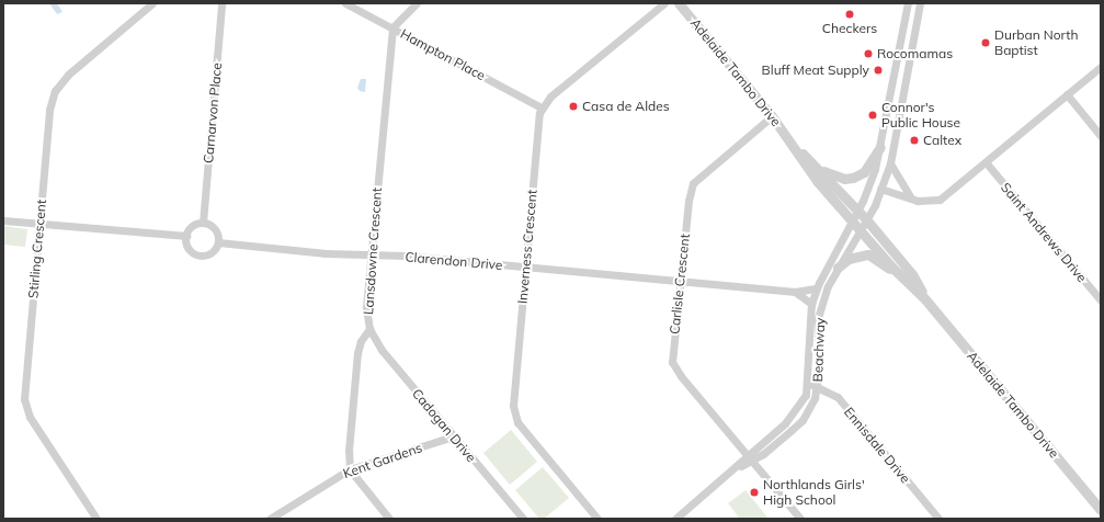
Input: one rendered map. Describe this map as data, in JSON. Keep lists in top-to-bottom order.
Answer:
{
  "streets": {
    "street": [
      "Hampton Place",
      "Adelaide Tambo Drive",
      "Carnarvon Place",
      "Saint Andrews Drive",
      "Inverness Crescent",
      "Stirling Crescent",
      "Lansdowne Crescent",
      "Clarendon Drive",
      "Carlisle Crescent",
      "Beachway",
      "Cadogan Drive",
      "Ennisdale Drive",
      "Kent Gardens"
    ]
  },
  "crossings": [
    ["Hampton Place", "Inverness Crescent"],
    ["Hampton Place", "Lansdowne Crescent"],
    ["Adelaide Tambo Drive", "Carlisle Crescent"],
    ["Adelaide Tambo Drive", "Beachway"],
    ["Carnarvon Place", "Clarendon Drive"],
    ["Inverness Crescent", "Clarendon Drive"],
    ["Lansdowne Crescent", "Clarendon Drive"],
    ["Lansdowne Crescent", "Cadogan Drive"],
    ["Lansdowne Crescent", "Kent Gardens"],
    ["Clarendon Drive", "Carlisle Crescent"],
    ["Clarendon Drive", "Beachway"],
    ["Carlisle Crescent", "Beachway"],
    ["Beachway", "Ennisdale Drive"],
    ["Cadogan Drive", "Kent Gardens"]
  ],
  "places": [
    "Checkers",
    "Durban North Baptist",
    "Rocomamas",
    "Bluff Meat Supply",
    "Casa de Aldes",
    "Connor's Public House",
    "Caltex",
    "Northlands Girls' High School"
  ]
}
